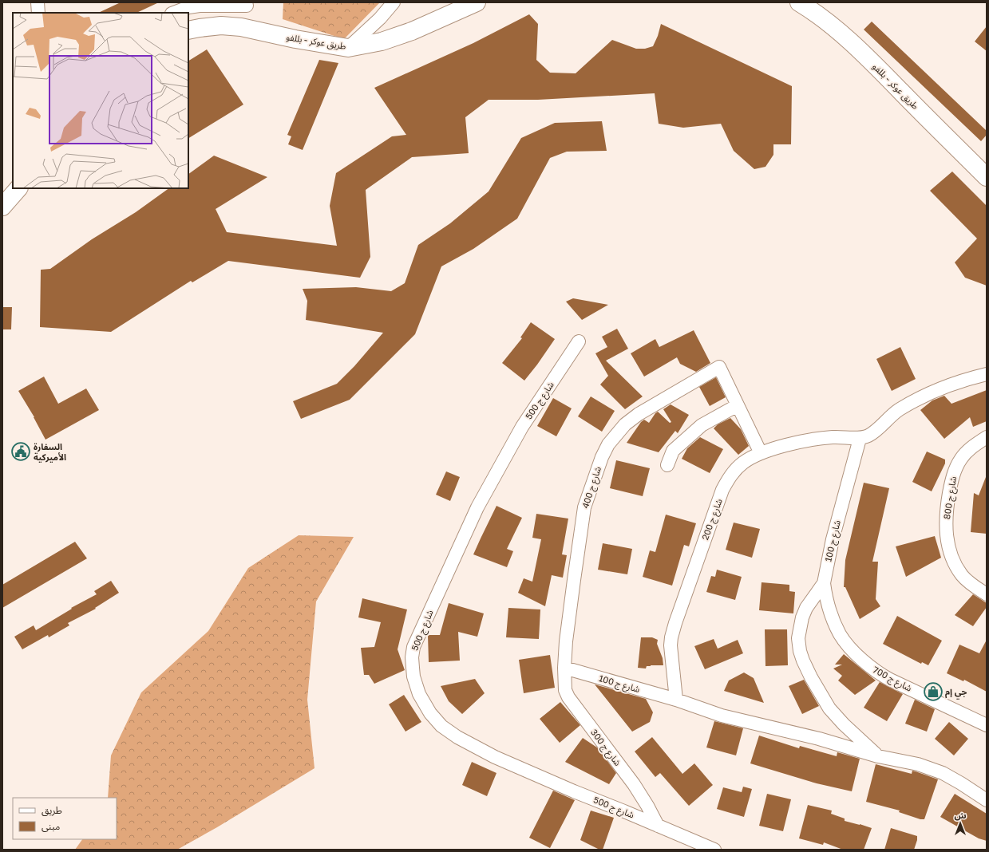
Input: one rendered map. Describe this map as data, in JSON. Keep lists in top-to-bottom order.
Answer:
{
  "streets": {
    "street": [
      "طريق عوكر - بللفو",
      "شارع ج 500",
      "شارع ج 400",
      "شارع ج 800",
      "شارع ج 200",
      "شارع ج 100",
      "شارع ج 700",
      "شارع ج 300"
    ]
  },
  "crossings": [
    ["شارع ج 500", "شارع ج 300"],
    ["شارع ج 400", "شارع ج 100"],
    ["شارع ج 400", "شارع ج 300"],
    ["شارع ج 200", "شارع ج 100"],
    ["شارع ج 100", "شارع ج 700"],
    ["شارع ج 100", "شارع ج 300"]
  ],
  "places": {
    "public building": ["السفارة الأميركية"],
    "shop": ["جي إم"]
  },
  "legend": ["طريق", "مبنى"],
  "north": "top"
}
